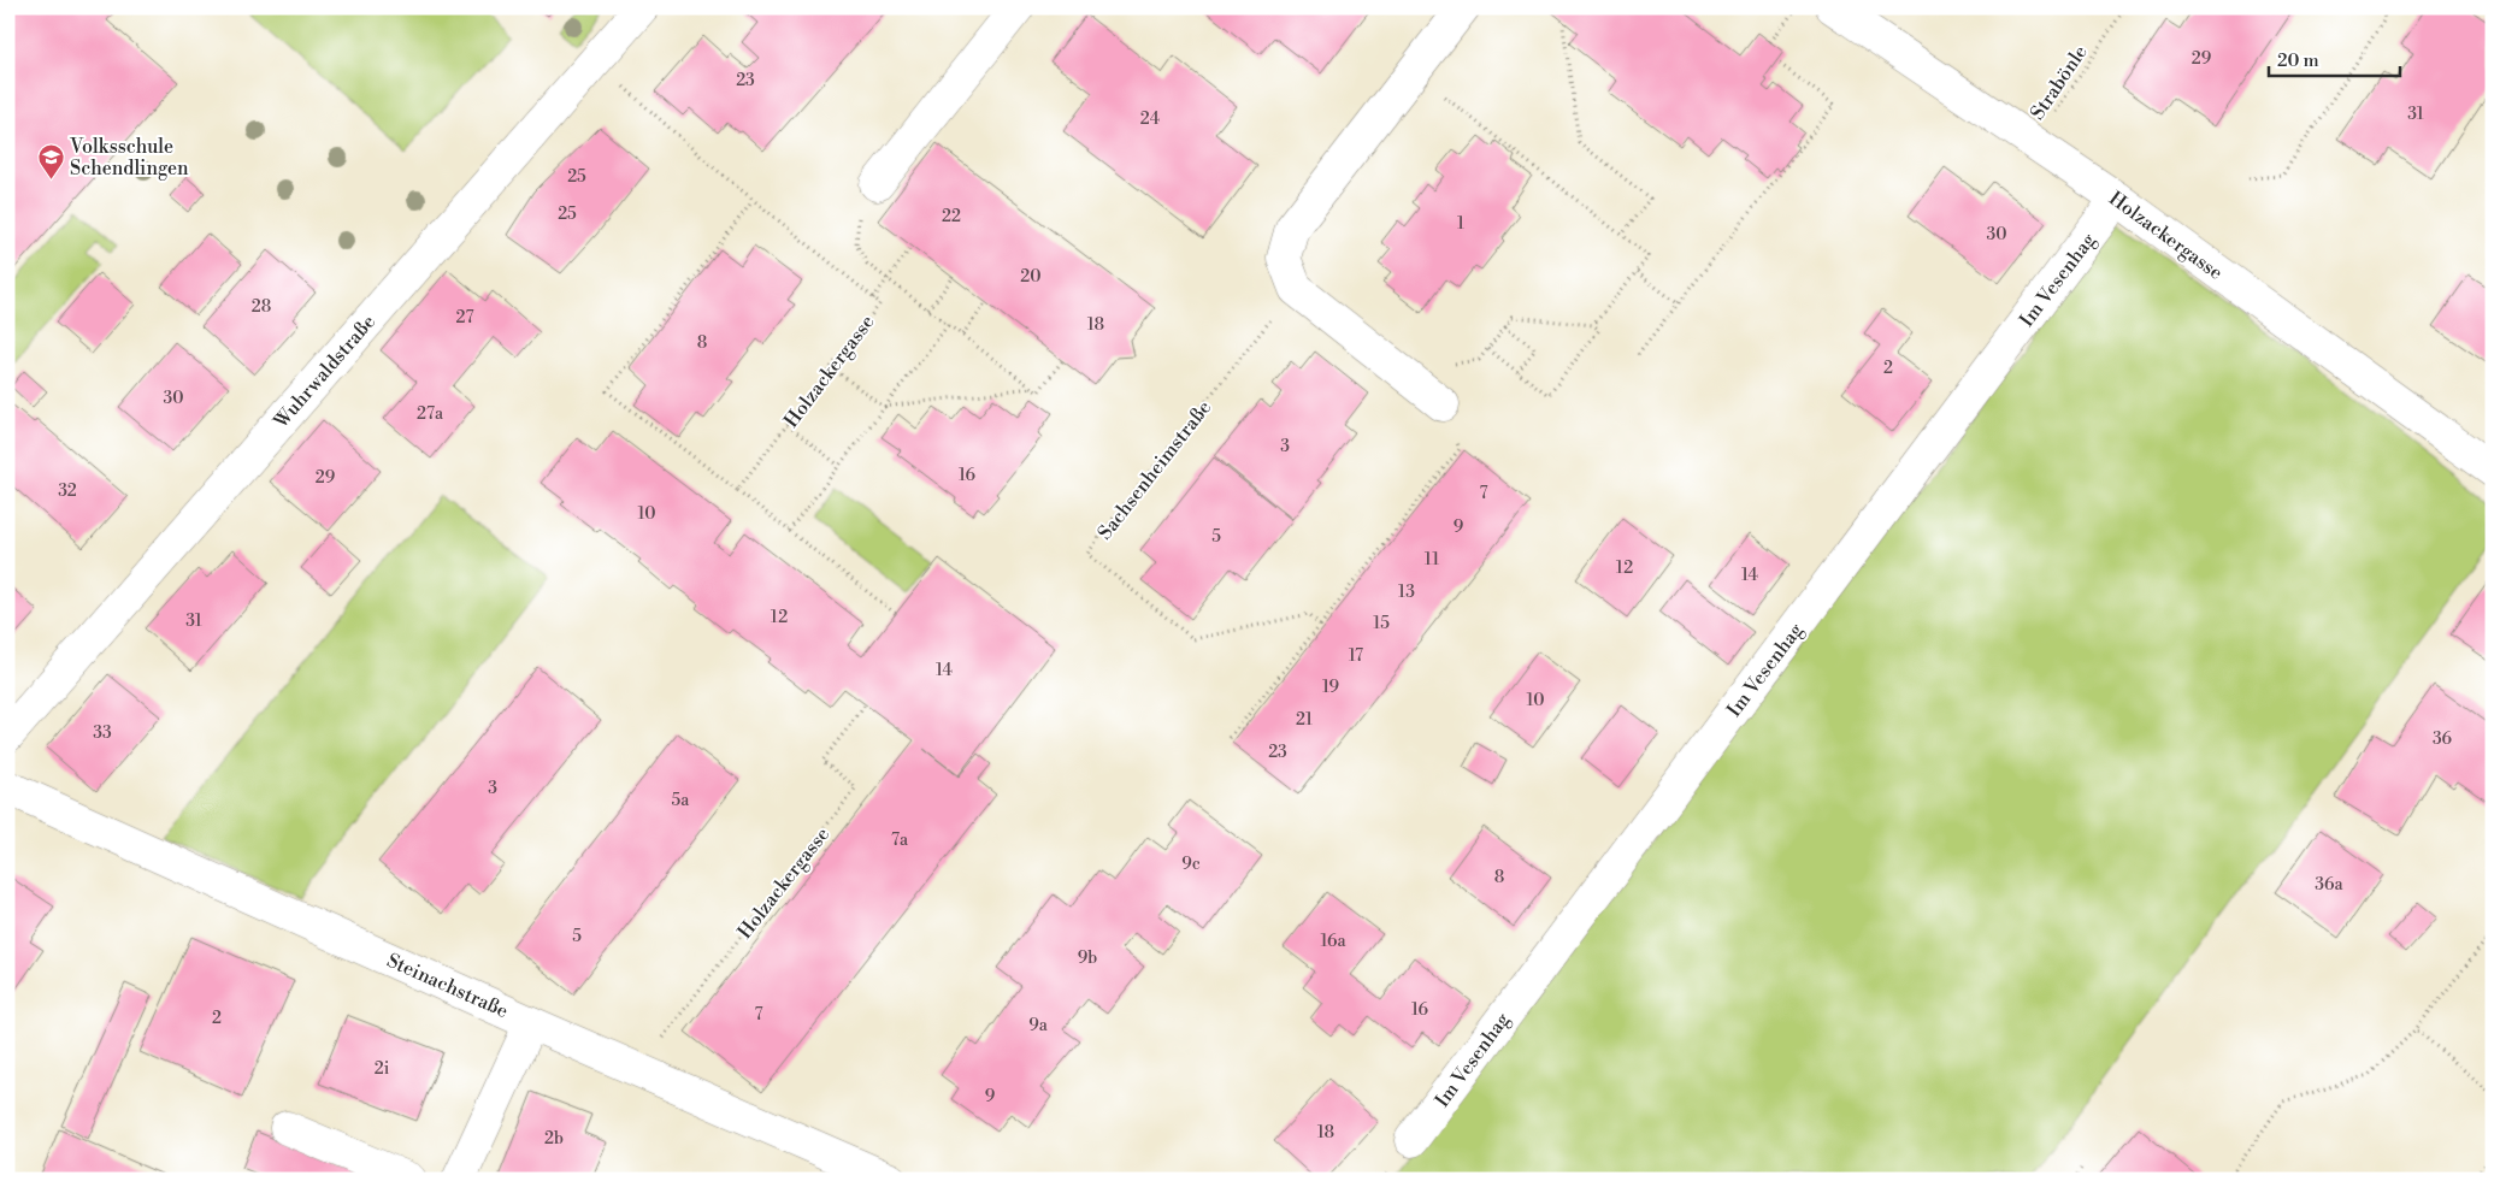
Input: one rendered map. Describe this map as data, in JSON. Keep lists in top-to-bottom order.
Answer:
{
  "streets": {
    "street": [
      "Holzackergasse",
      "Im Vesenhag",
      "Wuhrwaldstraße",
      "Steinachstraße"
    ],
    "path": ["Strabönle", "Sachsenheimstraße"]
  },
  "crossings": [
    ["Strabönle", "Holzackergasse"],
    ["Holzackergasse", "Im Vesenhag"],
    ["Holzackergasse", "Wuhrwaldstraße"],
    ["Holzackergasse", "Steinachstraße"]
  ],
  "places": {
    "school or university": ["Volksschule Schendlingen"]
  },
  "house_numbers": [
    "29",
    "23",
    "31",
    "24",
    "25",
    "25",
    "22",
    "1",
    "30",
    "20",
    "28",
    "27",
    "18",
    "8",
    "2",
    "30",
    "27a",
    "3",
    "16",
    "29",
    "32",
    "7",
    "10",
    "9",
    "5",
    "11",
    "12",
    "14",
    "13",
    "12",
    "31",
    "15",
    "17",
    "14",
    "19",
    "10",
    "21",
    "33",
    "36",
    "23",
    "3",
    "5a",
    "7a",
    "9c",
    "8",
    "36a",
    "5",
    "16a",
    "9b",
    "16",
    "7",
    "2",
    "9a",
    "2i",
    "9",
    "18",
    "2b"
  ],
  "scale_bar": "20 m"
}
